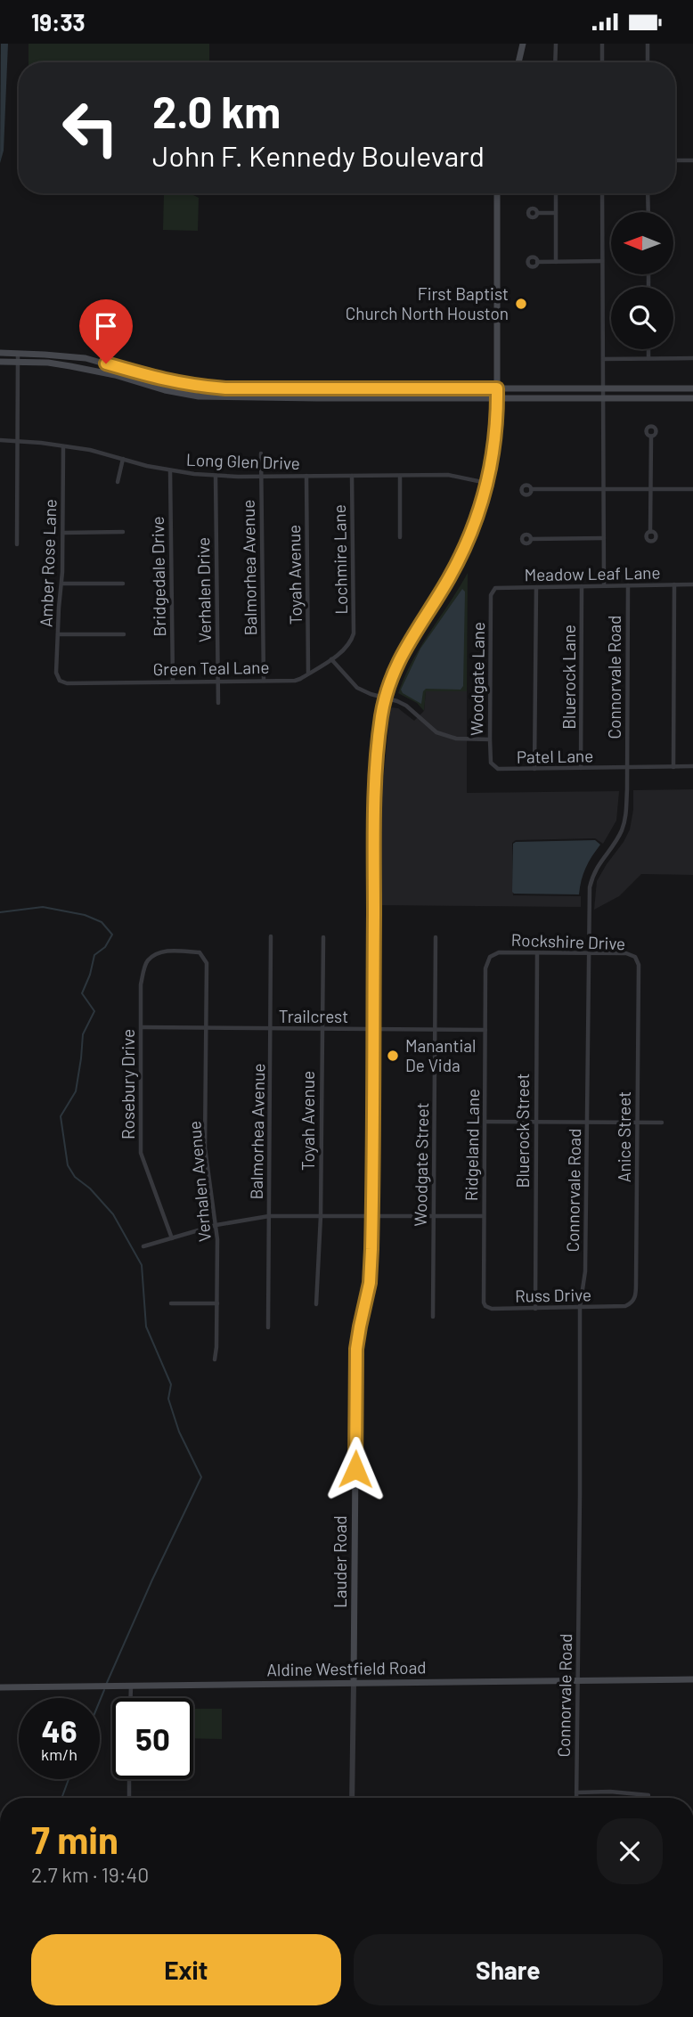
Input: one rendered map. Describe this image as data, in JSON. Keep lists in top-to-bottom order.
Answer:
{
  "streets": {
    "main road": ["Lauder Road", "Aldine Westfield Road"],
    "street": [
      "Long Glen Drive",
      "Lochmire Lane",
      "Amber Rose Lane",
      "Balmorhea Avenue",
      "Meadow Leaf Lane",
      "Toyah Avenue",
      "Bridgedale Drive",
      "Verhalen Drive",
      "Green Teal Lane",
      "Bluerock Lane",
      "Connorvale Road",
      "Woodgate Lane",
      "Patel Lane",
      "Rockshire Drive",
      "Trailcrest",
      "Rosebury Drive",
      "Bluerock Street",
      "Anice Street",
      "Ridgeland Lane",
      "Woodgate Street",
      "Verhalen Avenue",
      "Russ Drive"
    ]
  },
  "crossings": [
    ["Long Glen Drive", "Lochmire Lane"],
    ["Long Glen Drive", "Amber Rose Lane"],
    ["Long Glen Drive", "Balmorhea Avenue"],
    ["Long Glen Drive", "Toyah Avenue"],
    ["Long Glen Drive", "Bridgedale Drive"],
    ["Long Glen Drive", "Verhalen Drive"],
    ["Long Glen Drive", "Lauder Road"],
    ["Lochmire Lane", "Green Teal Lane"],
    ["Amber Rose Lane", "Green Teal Lane"],
    ["Balmorhea Avenue", "Green Teal Lane"],
    ["Balmorhea Avenue", "Trailcrest"],
    ["Meadow Leaf Lane", "Bluerock Lane"],
    ["Meadow Leaf Lane", "Connorvale Road"],
    ["Meadow Leaf Lane", "Woodgate Lane"],
    ["Toyah Avenue", "Green Teal Lane"],
    ["Toyah Avenue", "Trailcrest"],
    ["Bridgedale Drive", "Green Teal Lane"],
    ["Verhalen Drive", "Green Teal Lane"],
    ["Bluerock Lane", "Patel Lane"],
    ["Connorvale Road", "Patel Lane"],
    ["Connorvale Road", "Rockshire Drive"],
    ["Connorvale Road", "Russ Drive"],
    ["Connorvale Road", "Aldine Westfield Road"],
    ["Woodgate Lane", "Patel Lane"],
    ["Rockshire Drive", "Bluerock Street"],
    ["Rockshire Drive", "Anice Street"],
    ["Rockshire Drive", "Ridgeland Lane"],
    ["Trailcrest", "Rosebury Drive"],
    ["Trailcrest", "Ridgeland Lane"],
    ["Trailcrest", "Woodgate Street"],
    ["Trailcrest", "Verhalen Avenue"],
    ["Trailcrest", "Lauder Road"],
    ["Rosebury Drive", "Verhalen Avenue"],
    ["Bluerock Street", "Russ Drive"],
    ["Anice Street", "Russ Drive"],
    ["Ridgeland Lane", "Russ Drive"],
    ["Lauder Road", "Aldine Westfield Road"]
  ],
  "places": ["First Baptist Church North Houston", "Manantial De Vida"],
  "north": "left",
  "page": {
    "status": "19:33",
    "turn": ["2.0 km", "John F. Kennedy Boulevard"],
    "speed": "46 km/h",
    "limit": "50",
    "heading": ["7 min", "2.7 km · 19:40"],
    "buttons": ["Exit", "Share"]
  }
}
